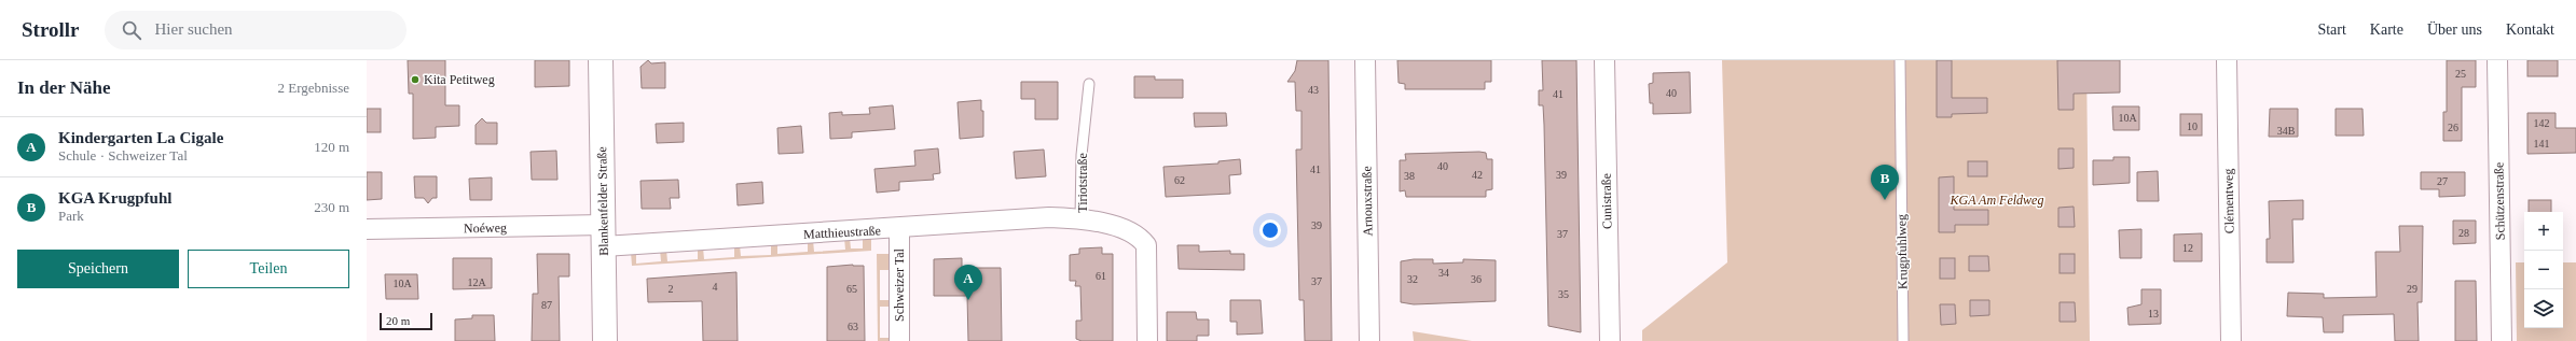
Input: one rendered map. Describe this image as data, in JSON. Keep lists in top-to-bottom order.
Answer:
{
  "streets": {
    "street": [
      "Tiriotstraße",
      "Blankenfelder Straße",
      "Arnouxstraße",
      "Cunistraße",
      "Clémentweg",
      "Schützenstraße",
      "Noéweg",
      "Matthieustraße",
      "Schweizer Tal"
    ],
    "lane": ["Krugpfuhlweg"]
  },
  "crossings": [
    ["Tiriotstraße", "Matthieustraße"],
    ["Blankenfelder Straße", "Noéweg"],
    ["Blankenfelder Straße", "Matthieustraße"],
    ["Noéweg", "Matthieustraße"],
    ["Matthieustraße", "Schweizer Tal"]
  ],
  "parks": ["KGA Am Feldweg"],
  "places": ["Kita Petitweg"],
  "house_numbers": [
    "25",
    "43",
    "40",
    "41",
    "10A",
    "142",
    "10",
    "26",
    "34B",
    "141",
    "40",
    "41",
    "42",
    "39",
    "38",
    "62",
    "27",
    "39",
    "28",
    "37",
    "12",
    "34",
    "61",
    "32",
    "36",
    "37",
    "12A",
    "10A",
    "4",
    "2",
    "65",
    "29",
    "35",
    "87",
    "13",
    "63"
  ],
  "scale_bar": "20 m",
  "page": {
    "header": "Strollr",
    "search": "Hier suchen",
    "nav": [
      "Start",
      "Karte",
      "Über uns",
      "Kontakt"
    ],
    "heading": ["In der Nähe", "2 Ergebnisse"],
    "list": [
      {
        "mark": "A",
        "name": "Kindergarten La Cigale",
        "note": "Schule · Schweizer Tal",
        "value": "120 m"
      },
      {
        "mark": "B",
        "name": "KGA Krugpfuhl",
        "note": "Park",
        "value": "230 m"
      }
    ],
    "pins": ["B", "A"],
    "map_buttons": ["+", "−"],
    "buttons": ["Speichern", "Teilen"],
    "scale": "20 m"
  }
}
